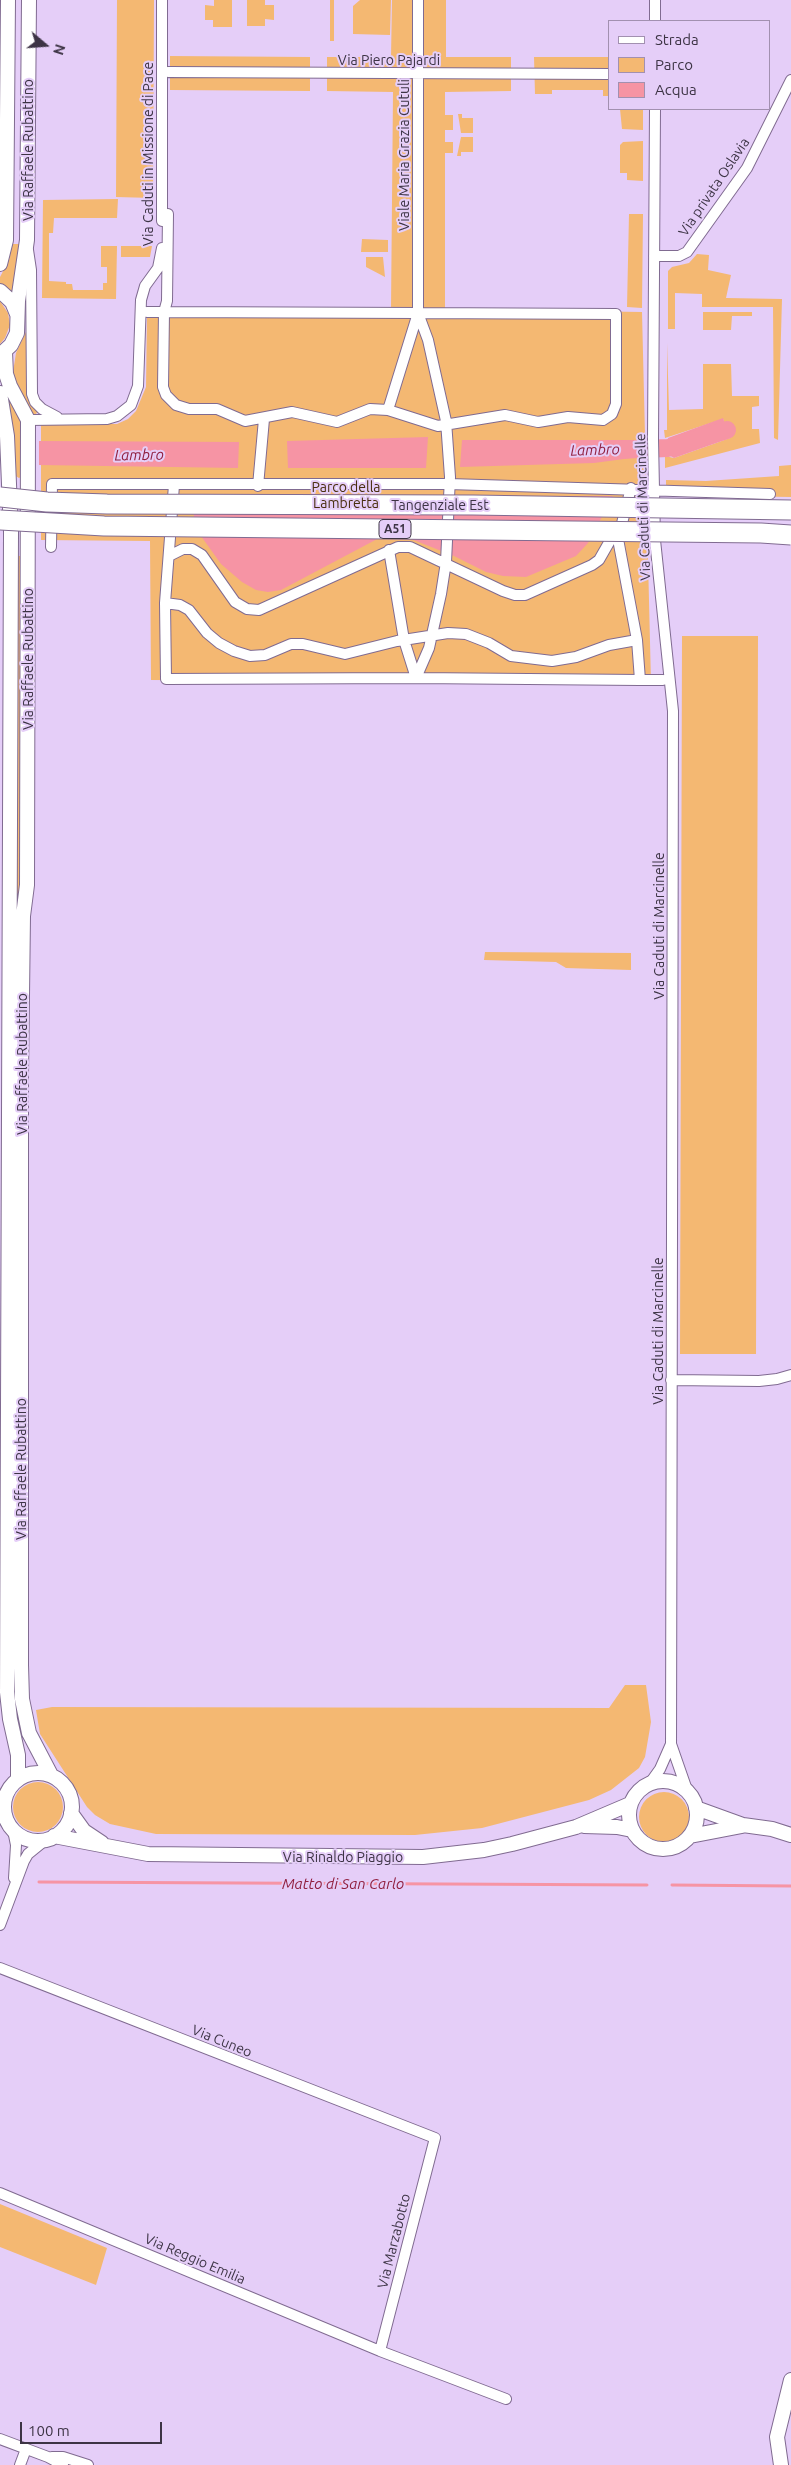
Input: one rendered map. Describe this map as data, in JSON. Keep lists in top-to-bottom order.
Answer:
{
  "streets": {
    "highway": ["Tangenziale Est", "A51"],
    "street": [
      "Via Piero Pajardi",
      "Via Raffaele Rubattino",
      "Via Caduti in Missione di Pace",
      "Viale Maria Grazia Cutuli",
      "Via privata Oslavia",
      "Via Caduti di Marcinelle",
      "Via Rinaldo Piaggio",
      "Via Cuneo",
      "Via Marzabotto",
      "Via Reggio Emilia"
    ]
  },
  "crossings": [
    ["Via Piero Pajardi", "Viale Maria Grazia Cutuli"],
    ["Via Raffaele Rubattino", "Via Caduti in Missione di Pace"],
    ["Via Raffaele Rubattino", "Via Rinaldo Piaggio"],
    ["Via privata Oslavia", "Via Caduti di Marcinelle"],
    ["Via Caduti di Marcinelle", "Via Rinaldo Piaggio"],
    ["Via Cuneo", "Via Marzabotto"],
    ["Via Marzabotto", "Via Reggio Emilia"]
  ],
  "water": ["Lambro", "Matto di San Carlo"],
  "parks": ["Parco della Lambretta"],
  "legend": ["Strada", "Parco", "Acqua"],
  "scale_bar": "100 m",
  "north": "right"
}
